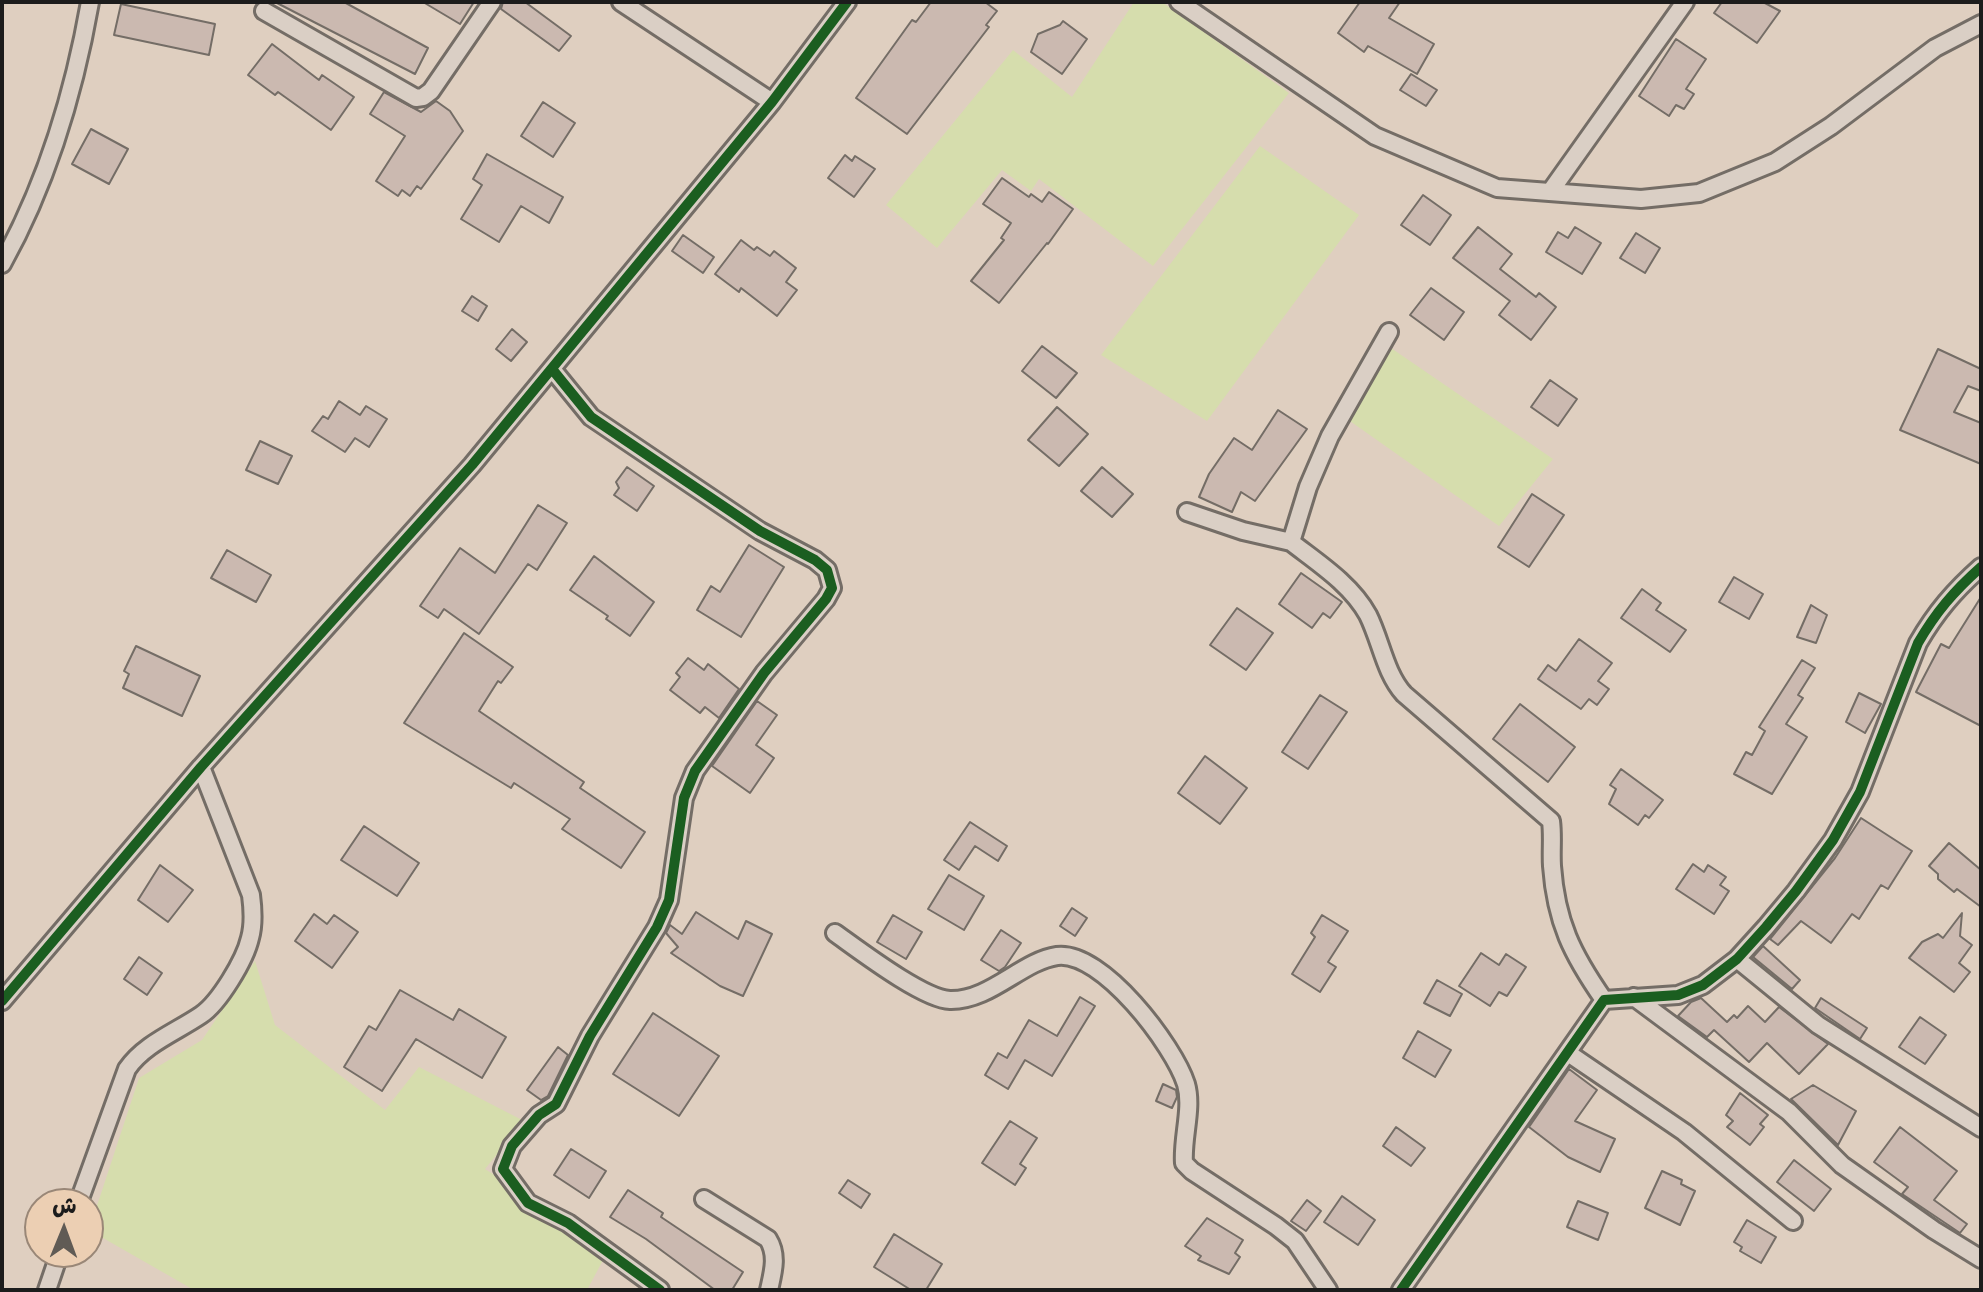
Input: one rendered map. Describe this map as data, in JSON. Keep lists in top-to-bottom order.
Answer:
{
  "north": "top"
}
